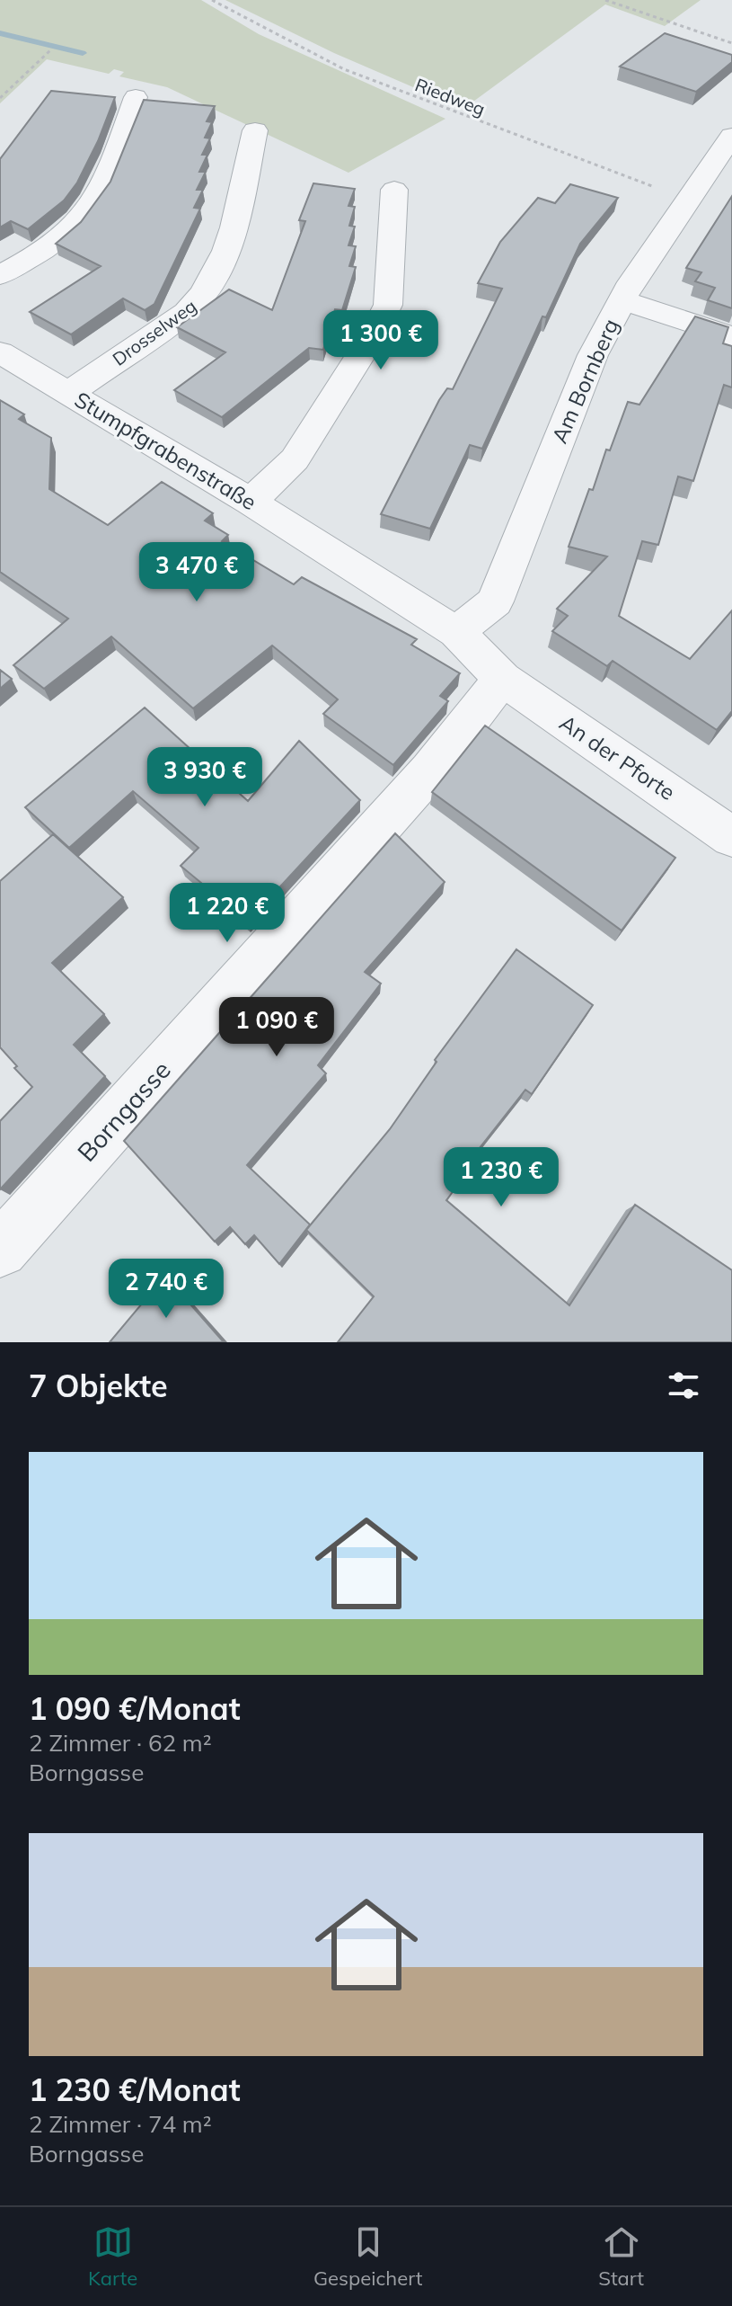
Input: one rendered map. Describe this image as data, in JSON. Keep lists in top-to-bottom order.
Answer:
{
  "streets": {
    "street": [
      "Drosselweg",
      "Am Bornberg",
      "Stumpfgrabenstraße",
      "An der Pforte",
      "Borngasse"
    ],
    "path": ["Riedweg"]
  },
  "crossings": [
    ["Riedweg", "Am Bornberg"],
    ["Drosselweg", "Stumpfgrabenstraße"],
    ["Am Bornberg", "Stumpfgrabenstraße"],
    ["Stumpfgrabenstraße", "An der Pforte"],
    ["Stumpfgrabenstraße", "Borngasse"],
    ["An der Pforte", "Borngasse"]
  ],
  "page": {
    "price": [
      "1 300 €",
      "3 470 €",
      "3 930 €",
      "1 220 €",
      "1 090 €",
      "1 230 €",
      "2 740 €"
    ],
    "heading": "7 Objekte",
    "list": [
      {
        "name": "1 090 €/Monat",
        "note": "2 Zimmer · 62 m² · Borngasse"
      },
      {
        "name": "1 230 €/Monat",
        "note": "2 Zimmer · 74 m² · Borngasse"
      }
    ],
    "tabs": ["Karte", "Gespeichert", "Start"]
  }
}
